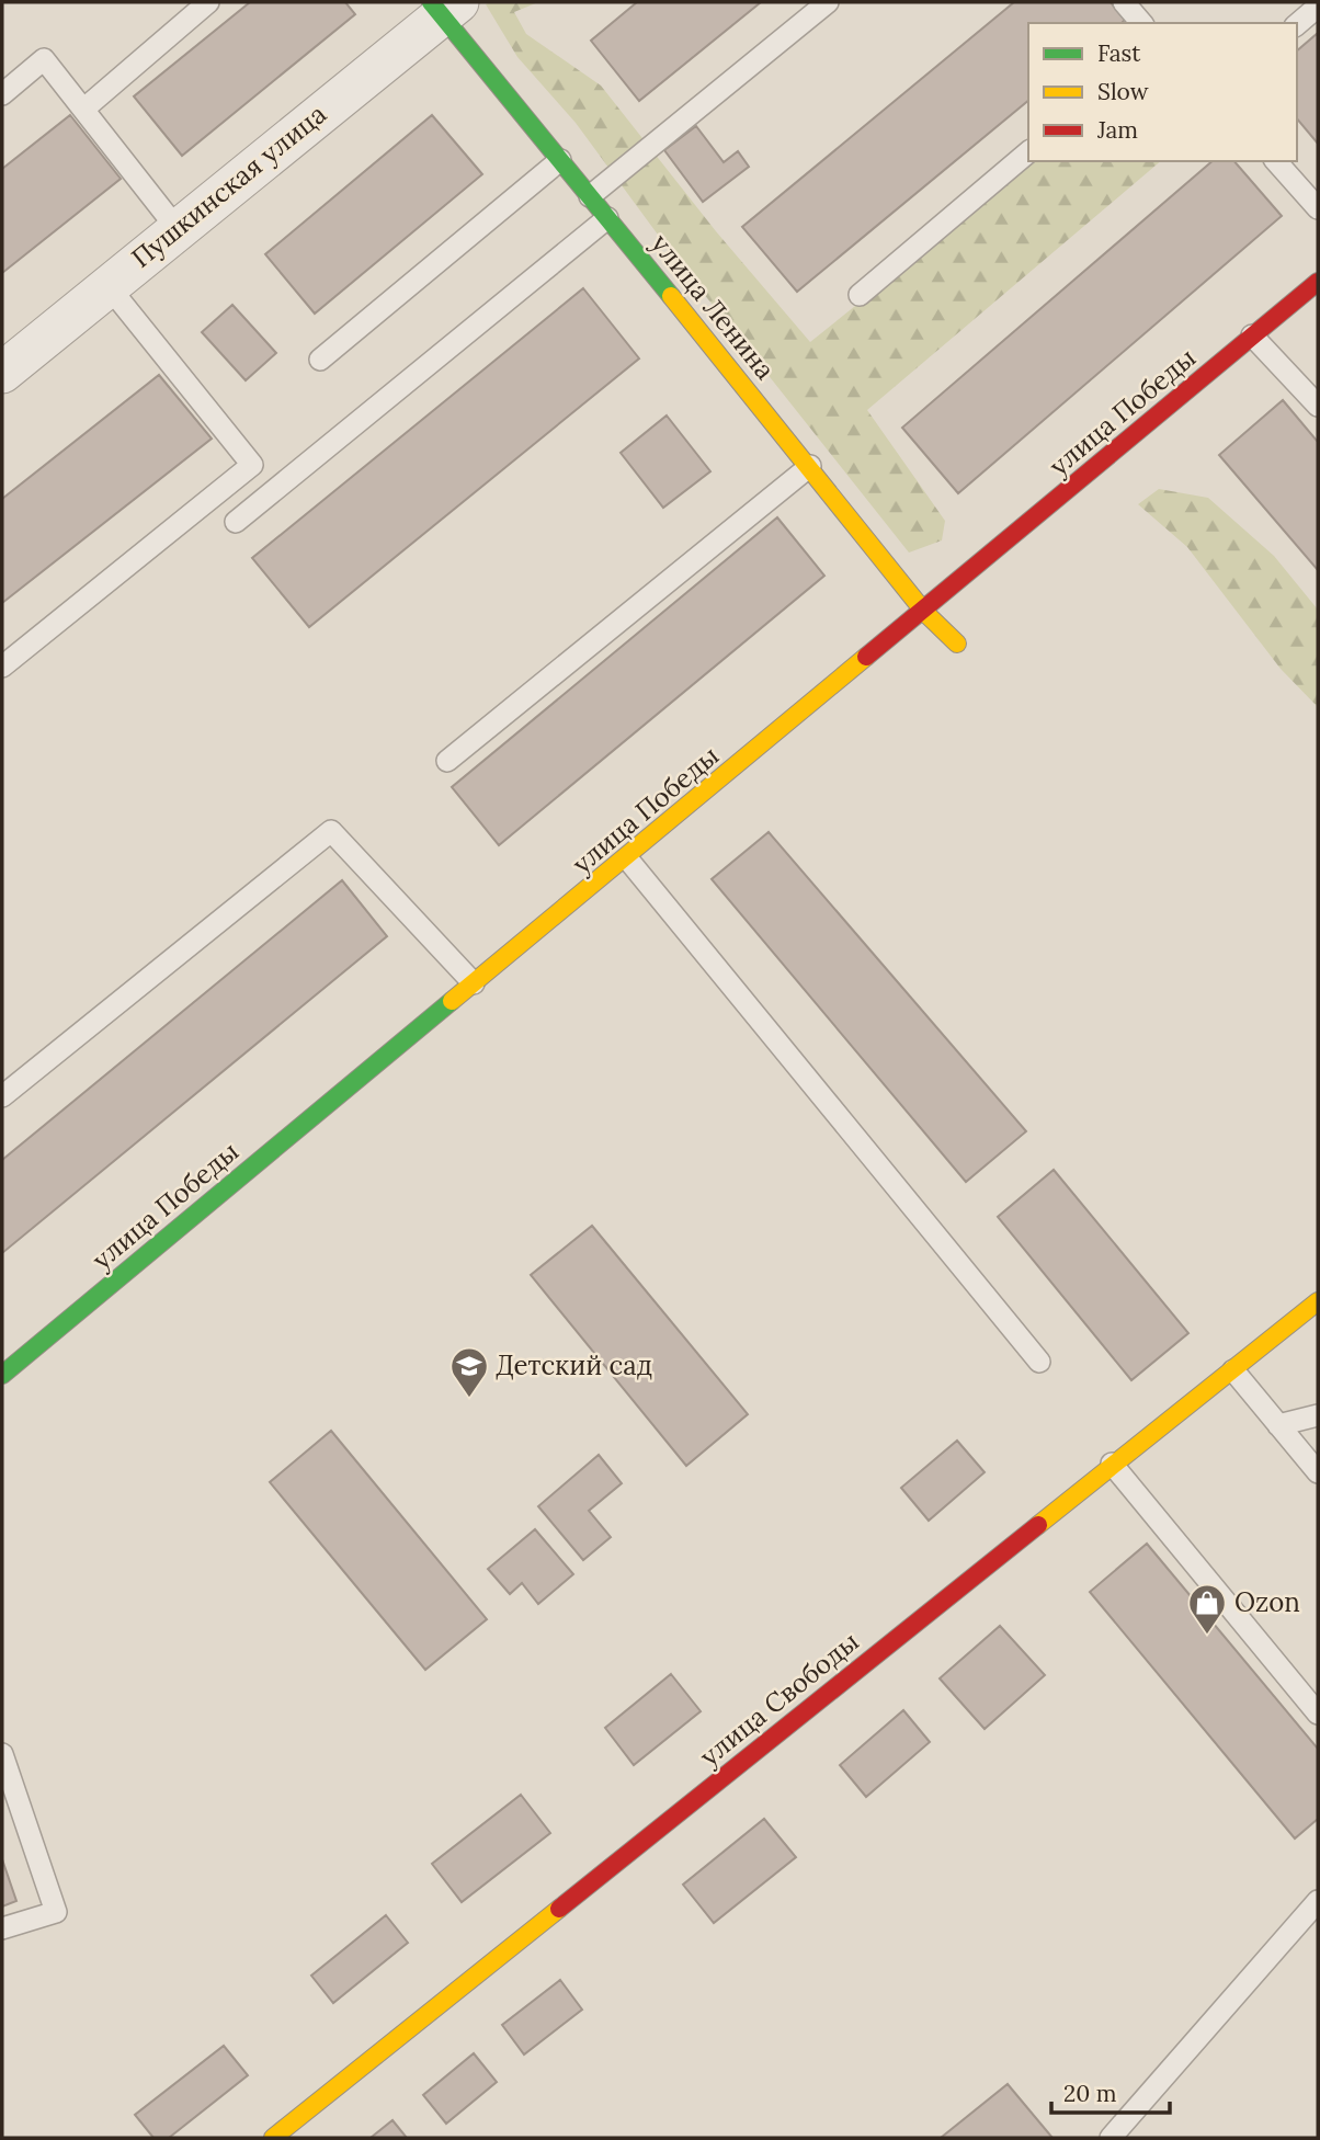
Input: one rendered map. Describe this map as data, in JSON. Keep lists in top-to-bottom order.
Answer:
{
  "streets": {
    "street": [
      "Пушкинская улица",
      "улица Ленина",
      "улица Победы",
      "улица Свободы"
    ]
  },
  "crossings": [
    ["Пушкинская улица", "улица Ленина"],
    ["улица Ленина", "улица Победы"]
  ],
  "places": {
    "school or university": ["Детский сад"],
    "shop": ["Ozon"]
  },
  "legend": ["Fast", "Slow", "Jam"],
  "scale_bar": "20 m"
}
